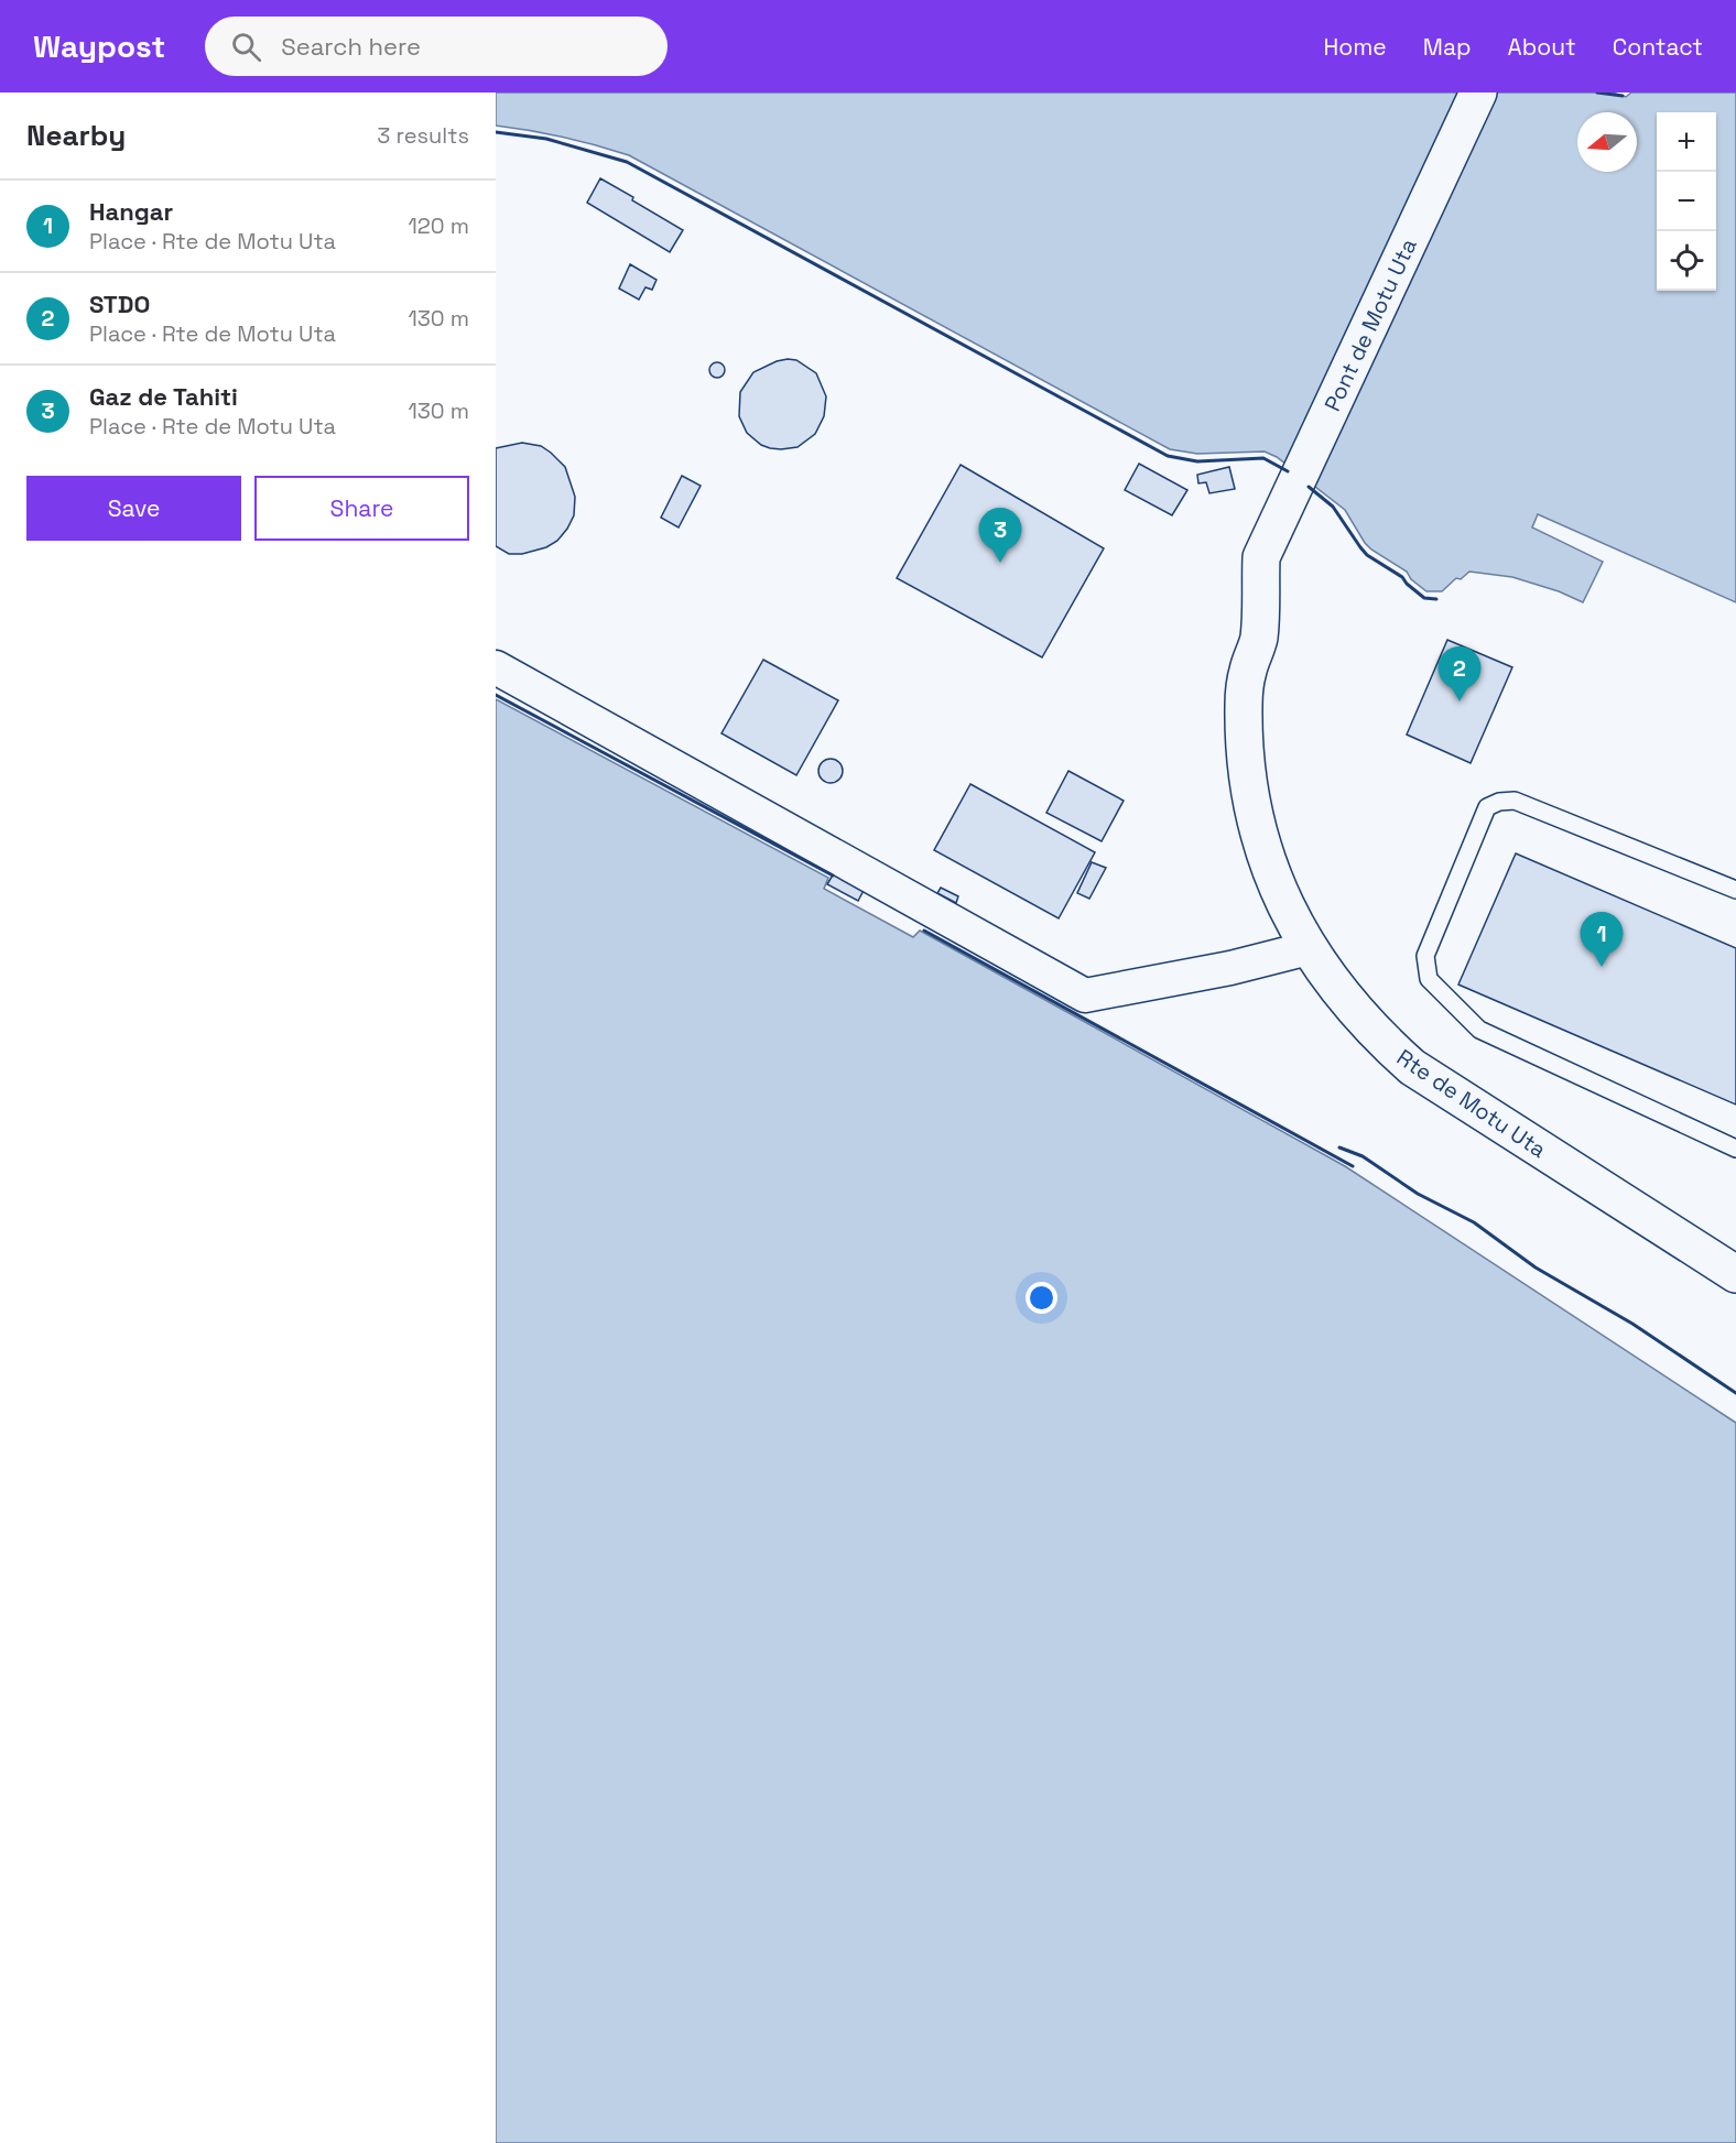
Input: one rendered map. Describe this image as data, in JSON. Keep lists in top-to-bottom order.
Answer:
{
  "streets": {
    "street": ["Pont de Motu Uta", "Rte de Motu Uta"]
  },
  "crossings": [
    ["Pont de Motu Uta", "Rte de Motu Uta"]
  ],
  "north": "left",
  "page": {
    "header": "Waypost",
    "search": "Search here",
    "nav": [
      "Home",
      "Map",
      "About",
      "Contact"
    ],
    "heading": ["Nearby", "3 results"],
    "map_buttons": ["+", "−"],
    "list": [
      {
        "mark": "1",
        "name": "Hangar",
        "note": "Place · Rte de Motu Uta",
        "value": "120 m"
      },
      {
        "mark": "2",
        "name": "STDO",
        "note": "Place · Rte de Motu Uta",
        "value": "130 m"
      },
      {
        "mark": "3",
        "name": "Gaz de Tahiti",
        "note": "Place · Rte de Motu Uta",
        "value": "130 m"
      }
    ],
    "buttons": ["Save", "Share"],
    "pins": ["3", "2", "1"]
  }
}
